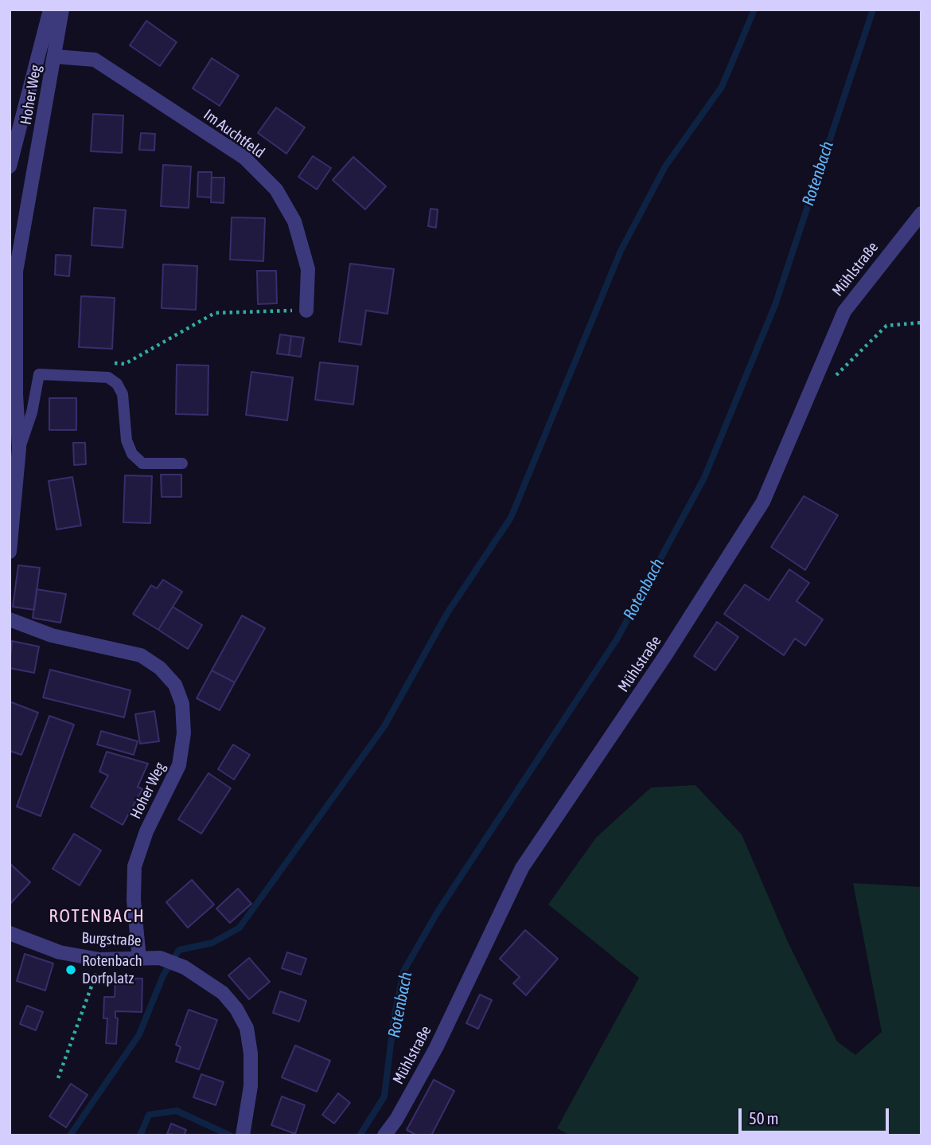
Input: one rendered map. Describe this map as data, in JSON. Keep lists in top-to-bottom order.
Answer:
{
  "streets": {
    "street": [
      "Hoher Weg",
      "Im Auchtfeld",
      "Mühlstraße",
      "Burgstraße"
    ]
  },
  "crossings": [
    ["Hoher Weg", "Im Auchtfeld"],
    ["Hoher Weg", "Burgstraße"]
  ],
  "districts": ["ROTENBACH"],
  "water": ["Rotenbach"],
  "places": ["Rotenbach Dorfplatz"],
  "scale_bar": "50 m"
}
